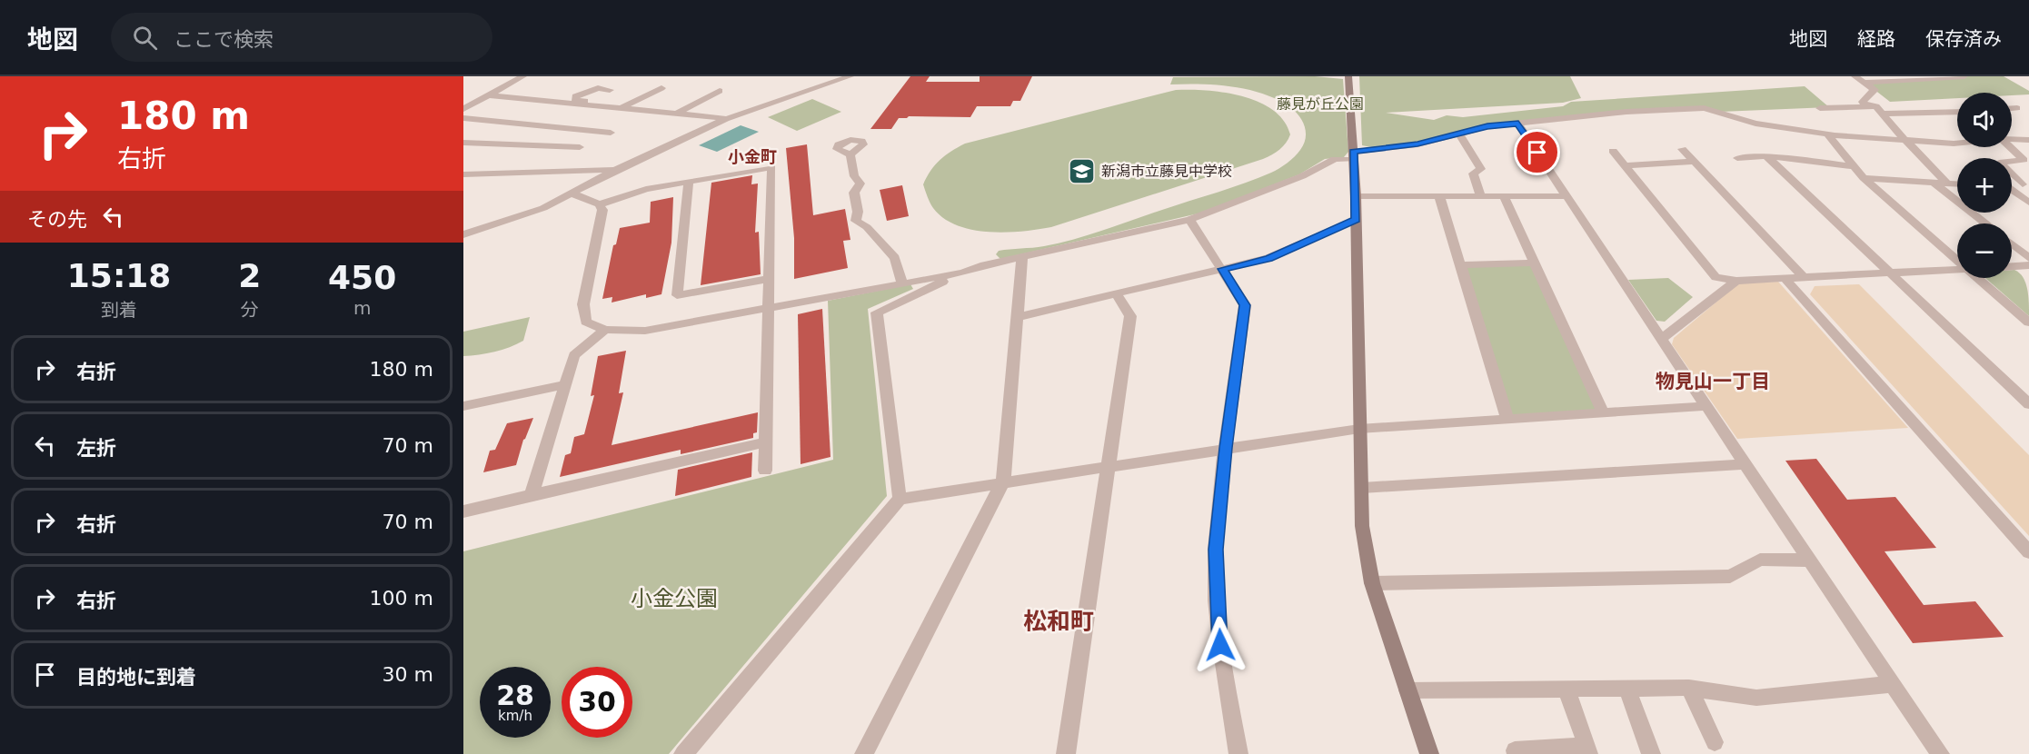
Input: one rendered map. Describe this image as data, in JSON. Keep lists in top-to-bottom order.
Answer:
{
  "districts": ["小金町", "物見山一丁目", "松和町"],
  "parks": ["藤見が丘公園", "小金公園"],
  "places": {
    "school or university": ["新潟市立藤見中学校"]
  },
  "page": {
    "header": "地図",
    "search": "ここで検索",
    "nav": ["地図", "経路", "保存済み"],
    "turn": ["180 m", "右折"],
    "map_buttons": ["+", "−"],
    "then": "その先",
    "eta": [
      "15:18",
      "到着",
      "2",
      "分",
      "450",
      "m"
    ],
    "list": [
      {
        "name": "右折",
        "value": "180 m"
      },
      {
        "name": "左折",
        "value": "70 m"
      },
      {
        "name": "右折",
        "value": "70 m"
      },
      {
        "name": "右折",
        "value": "100 m"
      },
      {
        "name": "目的地に到着",
        "value": "30 m"
      }
    ],
    "speed": "28 km/h",
    "limit": "30"
  }
}
